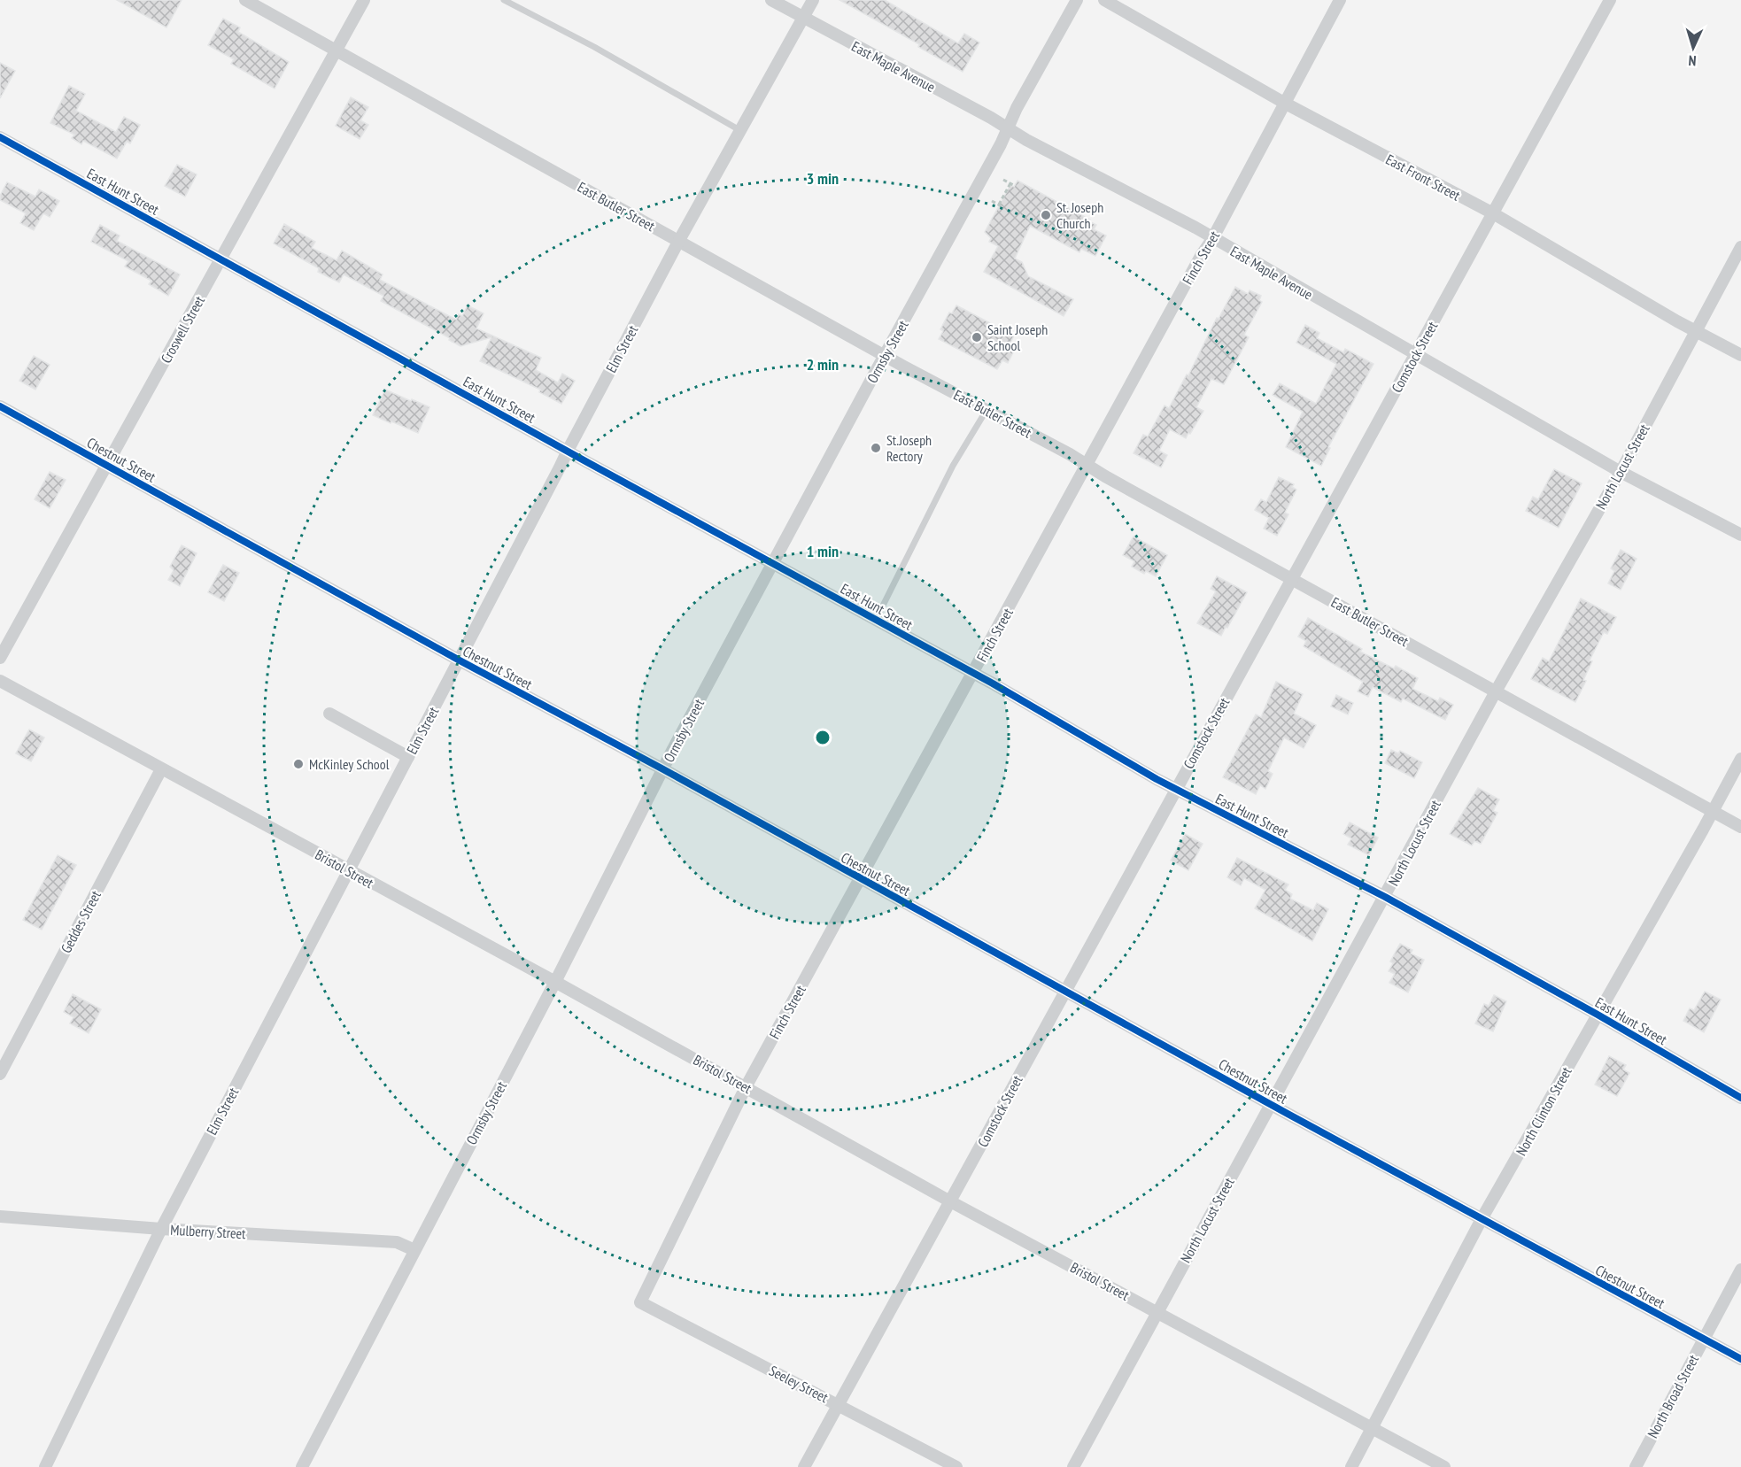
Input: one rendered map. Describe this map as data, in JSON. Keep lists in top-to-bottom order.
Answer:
{
  "streets": {
    "street": [
      "East Maple Avenue",
      "East Front Street",
      "East Hunt Street",
      "East Butler Street",
      "Finch Street",
      "Croswell Street",
      "Elm Street",
      "Ormsby Street",
      "Comstock Street",
      "Chestnut Street",
      "North Locust Street",
      "Bristol Street",
      "Geddes Street",
      "North Clinton Street",
      "Mulberry Street",
      "Seeley Street",
      "North Broad Street"
    ]
  },
  "crossings": [
    ["East Maple Avenue", "Finch Street"],
    ["East Maple Avenue", "Elm Street"],
    ["East Maple Avenue", "Ormsby Street"],
    ["East Maple Avenue", "Comstock Street"],
    ["East Maple Avenue", "North Locust Street"],
    ["East Front Street", "Finch Street"],
    ["East Front Street", "Comstock Street"],
    ["East Front Street", "North Locust Street"],
    ["East Hunt Street", "Finch Street"],
    ["East Hunt Street", "Croswell Street"],
    ["East Hunt Street", "Elm Street"],
    ["East Hunt Street", "Ormsby Street"],
    ["East Hunt Street", "Comstock Street"],
    ["East Hunt Street", "North Locust Street"],
    ["East Hunt Street", "North Clinton Street"],
    ["East Butler Street", "Finch Street"],
    ["East Butler Street", "Croswell Street"],
    ["East Butler Street", "Elm Street"],
    ["East Butler Street", "Ormsby Street"],
    ["East Butler Street", "Comstock Street"],
    ["East Butler Street", "North Locust Street"],
    ["East Butler Street", "North Clinton Street"],
    ["Finch Street", "Chestnut Street"],
    ["Finch Street", "Bristol Street"],
    ["Finch Street", "Seeley Street"],
    ["Croswell Street", "Chestnut Street"],
    ["Elm Street", "Chestnut Street"],
    ["Elm Street", "Bristol Street"],
    ["Elm Street", "Mulberry Street"],
    ["Ormsby Street", "Chestnut Street"],
    ["Ormsby Street", "Bristol Street"],
    ["Ormsby Street", "Mulberry Street"],
    ["Comstock Street", "Chestnut Street"],
    ["Comstock Street", "Bristol Street"],
    ["Comstock Street", "Seeley Street"],
    ["Chestnut Street", "North Locust Street"],
    ["Chestnut Street", "North Clinton Street"],
    ["Chestnut Street", "North Broad Street"],
    ["North Locust Street", "Bristol Street"],
    ["Bristol Street", "Geddes Street"],
    ["Bristol Street", "North Clinton Street"]
  ],
  "places": [
    "St. Joseph Church",
    "Saint Joseph School",
    "St.Joseph Rectory",
    "McKinley School"
  ],
  "north": "bottom",
  "rings": ["3 min", "2 min", "1 min"]
}
